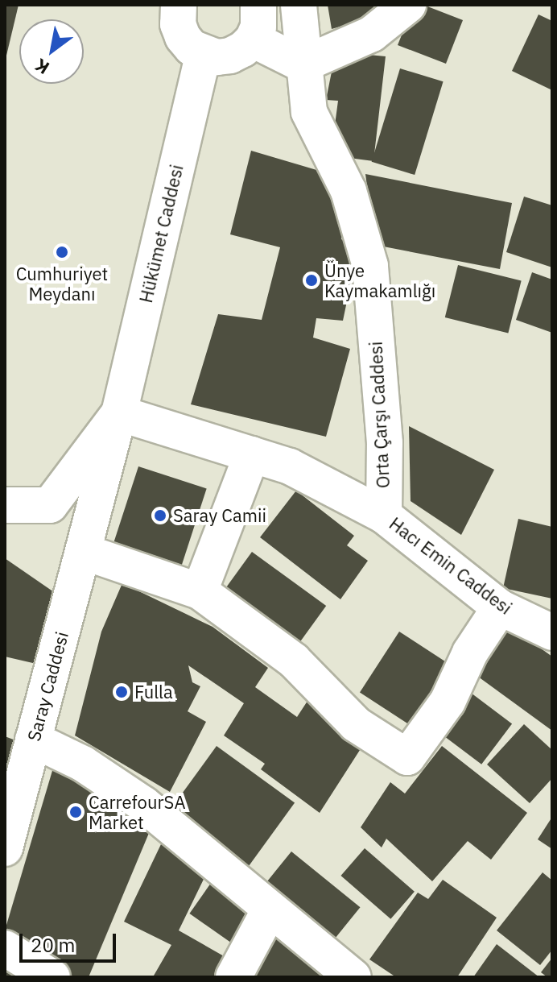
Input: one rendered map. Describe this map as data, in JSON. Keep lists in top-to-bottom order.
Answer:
{
  "streets": {
    "street": [
      "Hükümet Caddesi",
      "Orta Çarşı Caddesi",
      "Hacı Emin Caddesi",
      "Saray Caddesi"
    ]
  },
  "crossings": [
    ["Hükümet Caddesi", "Orta Çarşı Caddesi"],
    ["Orta Çarşı Caddesi", "Hacı Emin Caddesi"]
  ],
  "places": [
    "Cumhuriyet Meydanı",
    "Ünye Kaymakamlığı",
    "Saray Camii",
    "Fulla",
    "CarrefourSA Market"
  ],
  "scale_bar": "20 m",
  "north": "bottom left"
}
